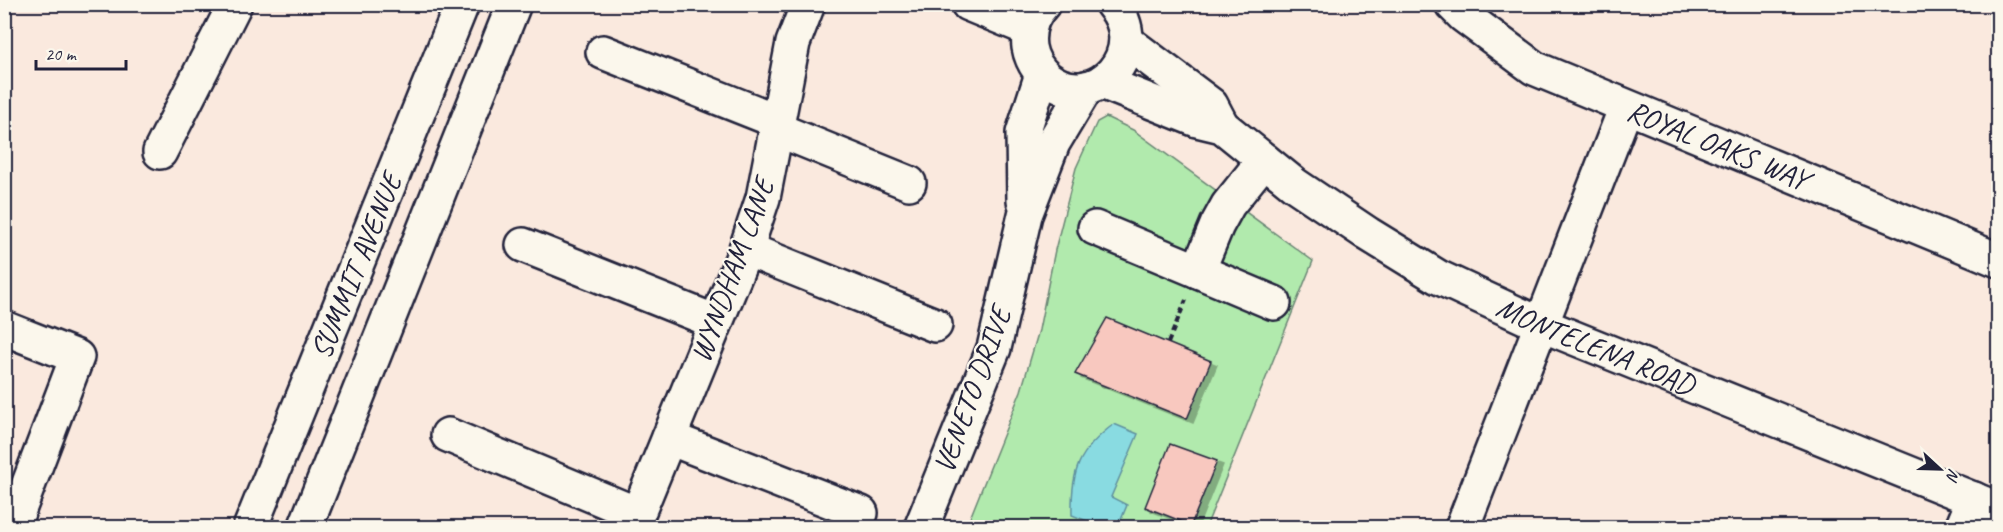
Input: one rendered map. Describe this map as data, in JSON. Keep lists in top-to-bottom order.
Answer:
{
  "streets": {
    "street": [
      "ROYAL OAKS WAY",
      "SUMMIT AVENUE",
      "WYNDHAM LANE",
      "MONTELENA ROAD",
      "VENETO DRIVE"
    ]
  },
  "crossings": [
    ["MONTELENA ROAD", "VENETO DRIVE"]
  ],
  "scale_bar": "20 m",
  "north": "right"
}
